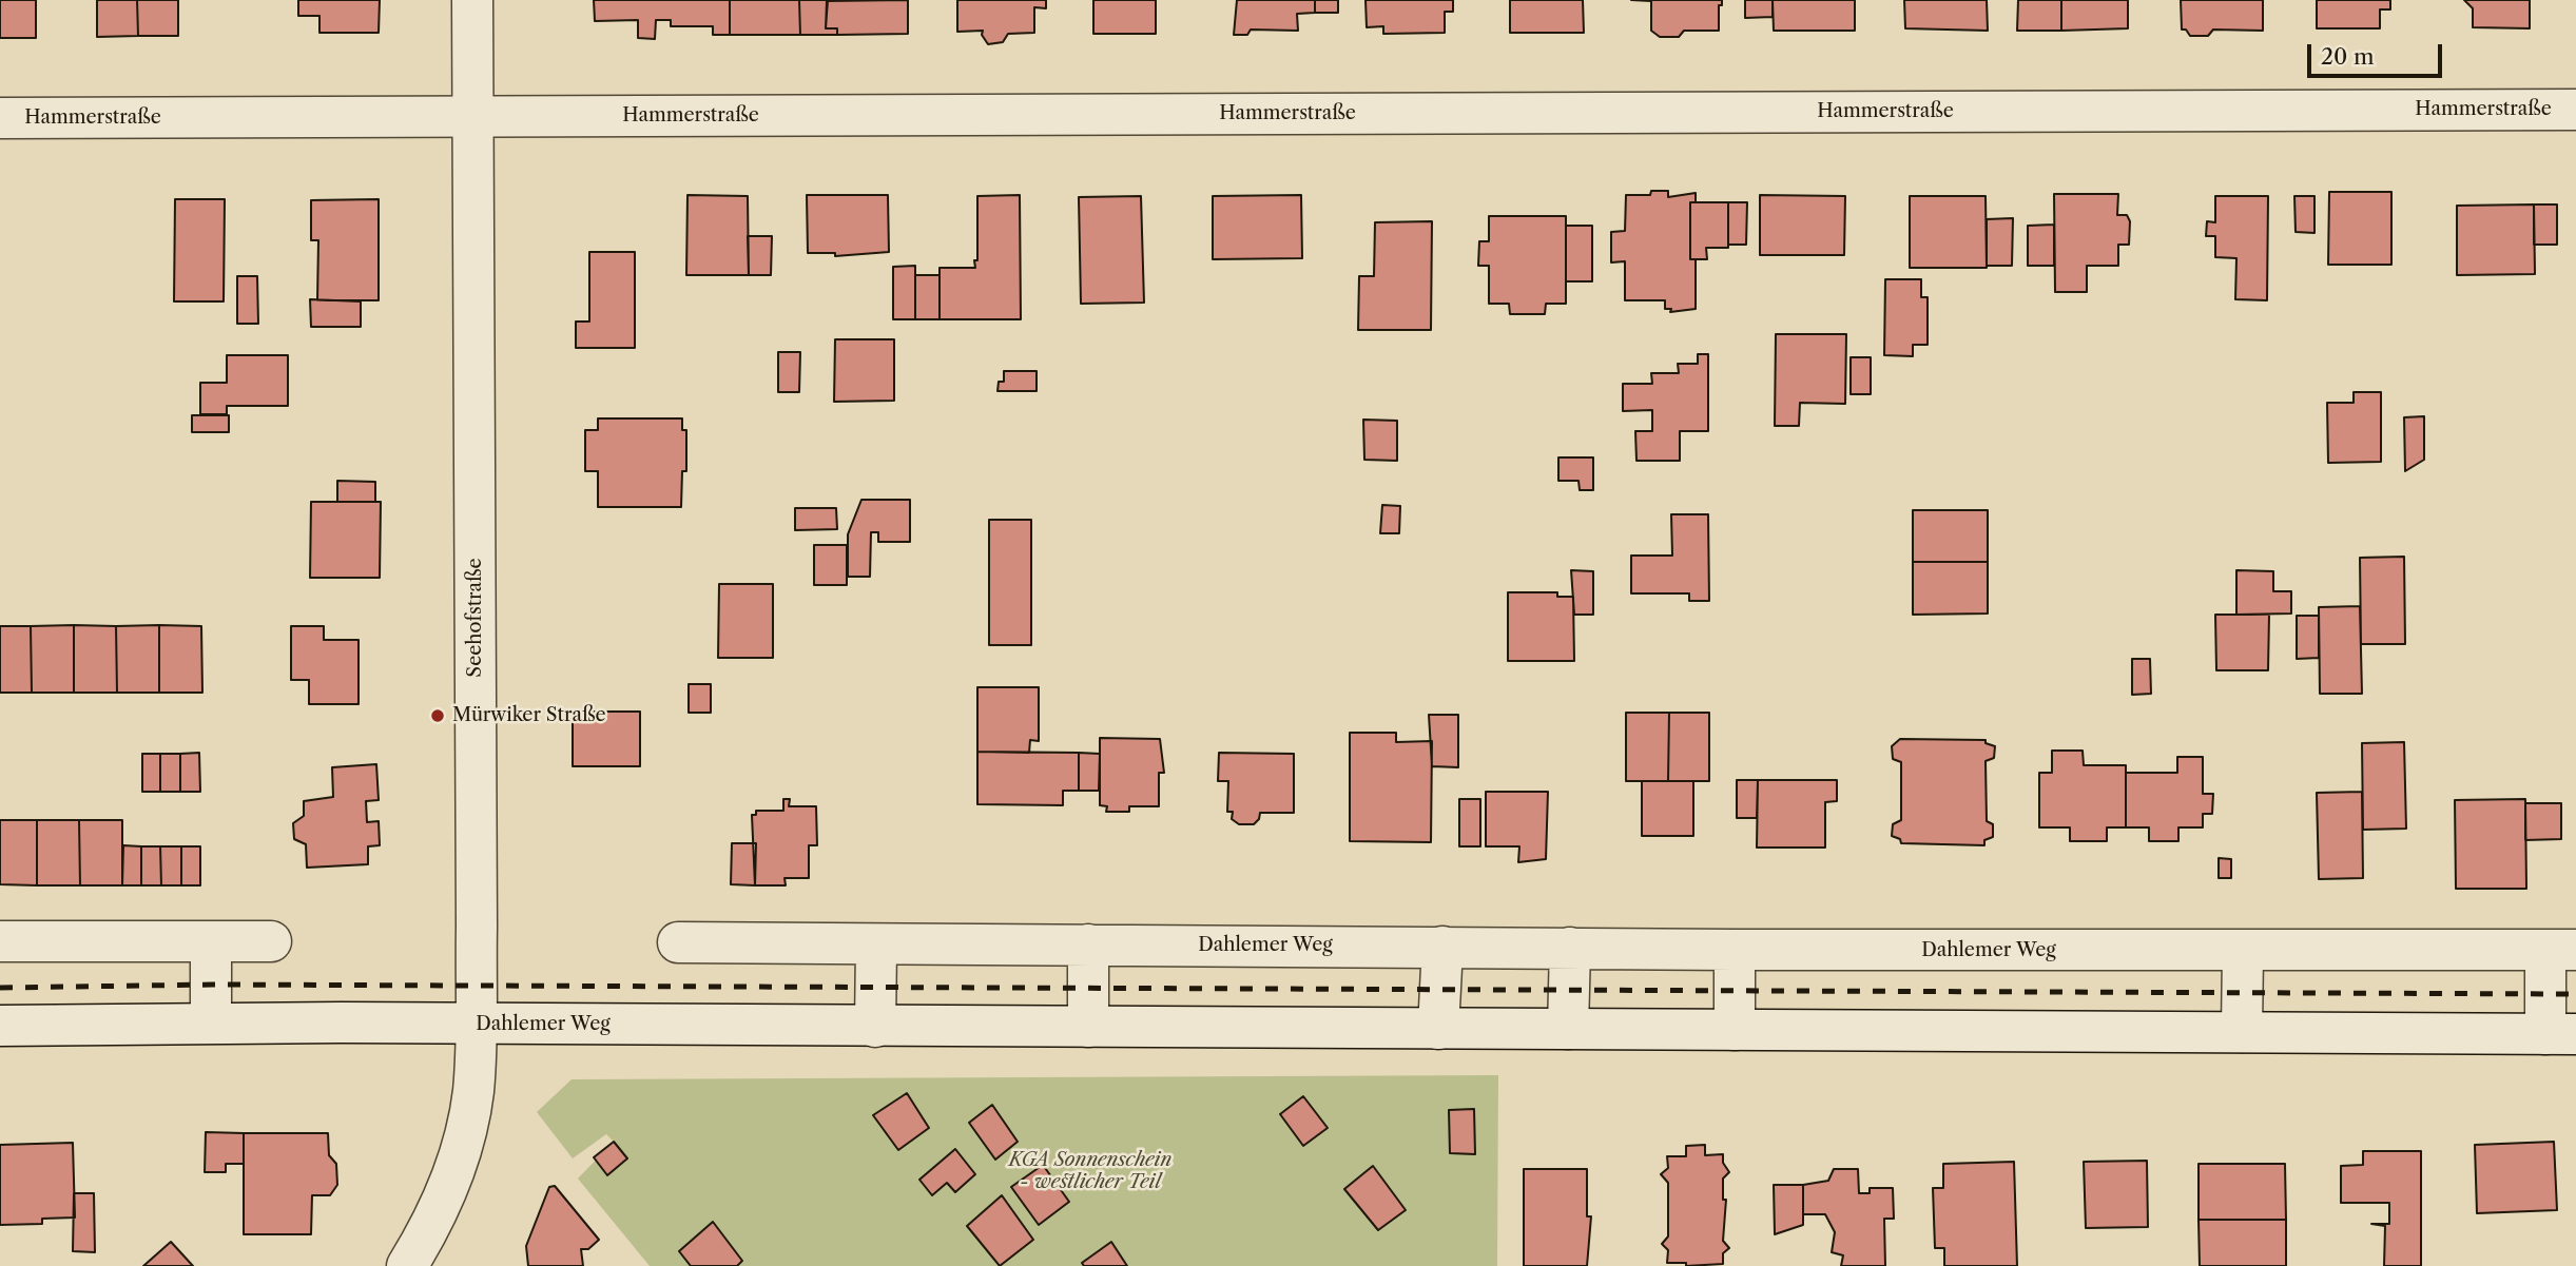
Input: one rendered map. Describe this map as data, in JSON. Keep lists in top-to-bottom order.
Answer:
{
  "streets": {
    "street": ["Hammerstraße", "Seehofstraße", "Dahlemer Weg"]
  },
  "crossings": [
    ["Hammerstraße", "Seehofstraße"],
    ["Seehofstraße", "Dahlemer Weg"]
  ],
  "parks": ["KGA Sonnenschein - westlicher Teil"],
  "places": ["Mürwiker Straße"],
  "scale_bar": "20 m"
}
